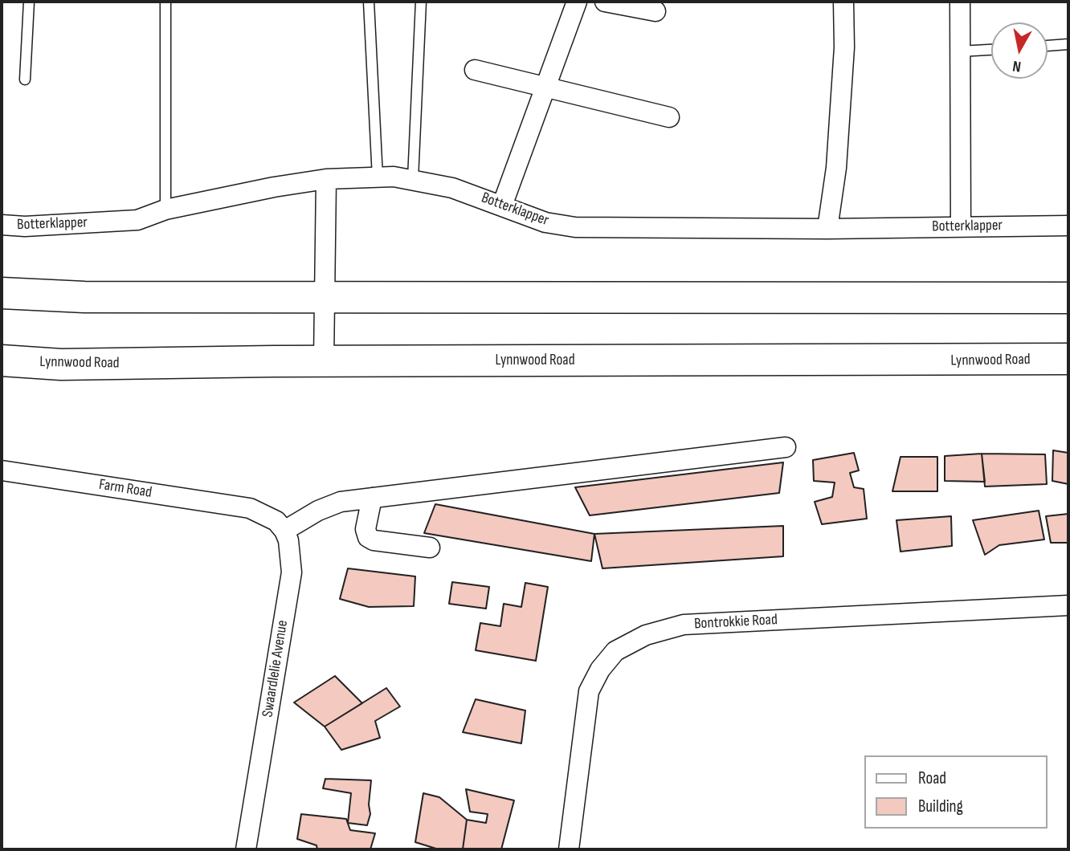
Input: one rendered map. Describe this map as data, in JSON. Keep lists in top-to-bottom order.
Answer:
{
  "streets": {
    "main road": ["Lynnwood Road"],
    "street": [
      "Botterklapper",
      "Farm Road",
      "Bontrokkie Road",
      "Swaardlelie Avenue"
    ]
  },
  "crossings": [
    ["Farm Road", "Swaardlelie Avenue"]
  ],
  "legend": ["Road", "Building"],
  "north": "bottom"
}
